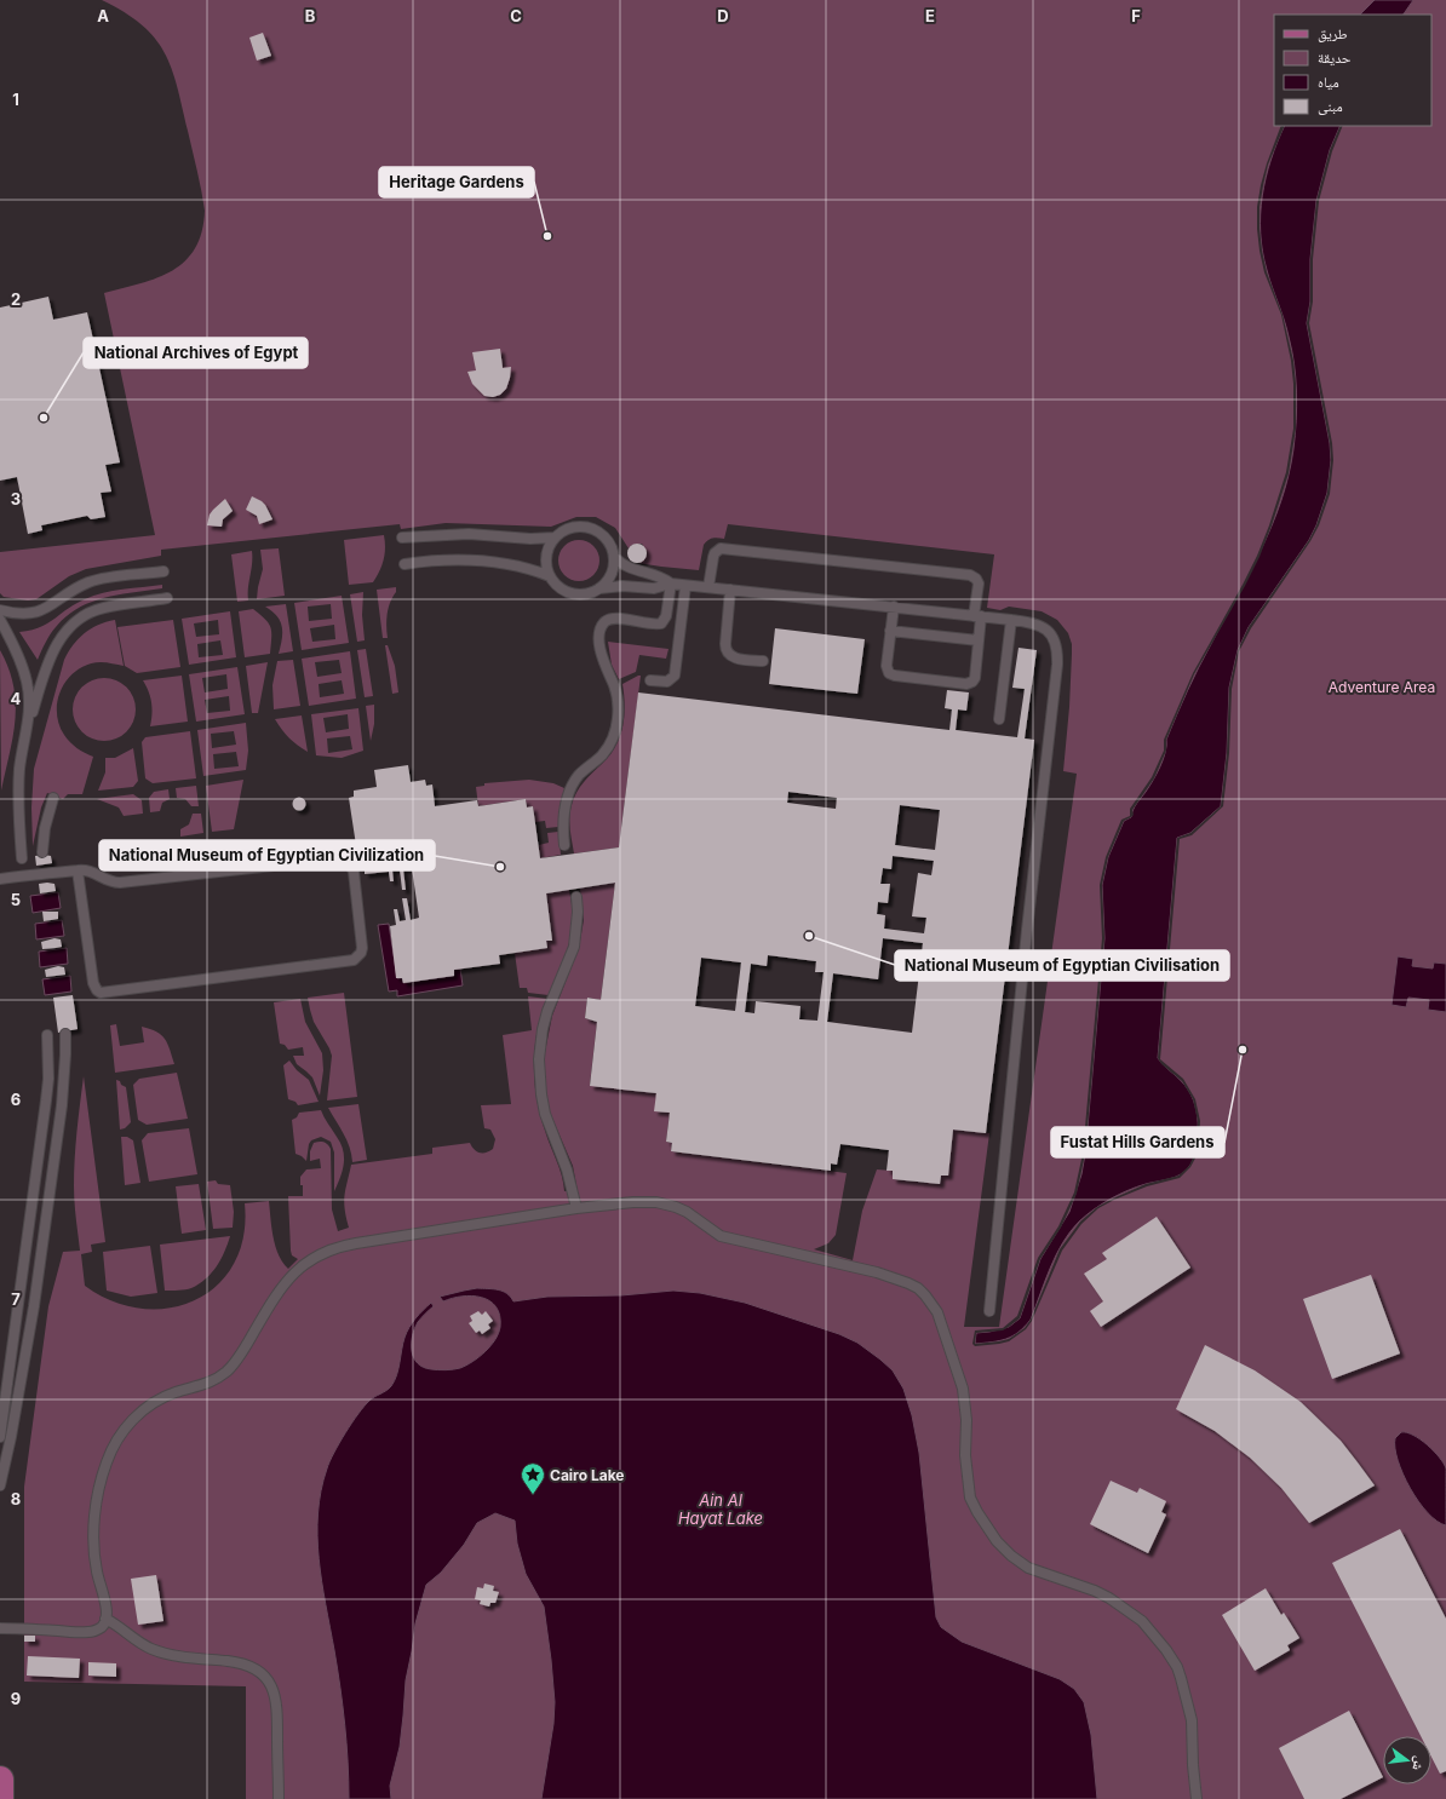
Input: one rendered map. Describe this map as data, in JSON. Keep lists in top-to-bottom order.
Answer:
{
  "water": ["Ain Al Hayat Lake"],
  "parks": ["Adventure Area"],
  "places": {
    "other": [
      "Heritage Gardens",
      "National Archives of Egypt",
      "National Museum of Egyptian Civilization",
      "National Museum of Egyptian Civilisation",
      "Fustat Hills Gardens"
    ],
    "place": ["Cairo Lake"]
  },
  "legend": [
    "طريق",
    "حديقة",
    "مياه",
    "مبنى"
  ],
  "north": "right",
  "grid": {
    "columns": [
      "A",
      "B",
      "C",
      "D",
      "E",
      "F"
    ],
    "rows": [
      "1",
      "2",
      "3",
      "4",
      "5",
      "6",
      "7",
      "8",
      "9"
    ]
  }
}
